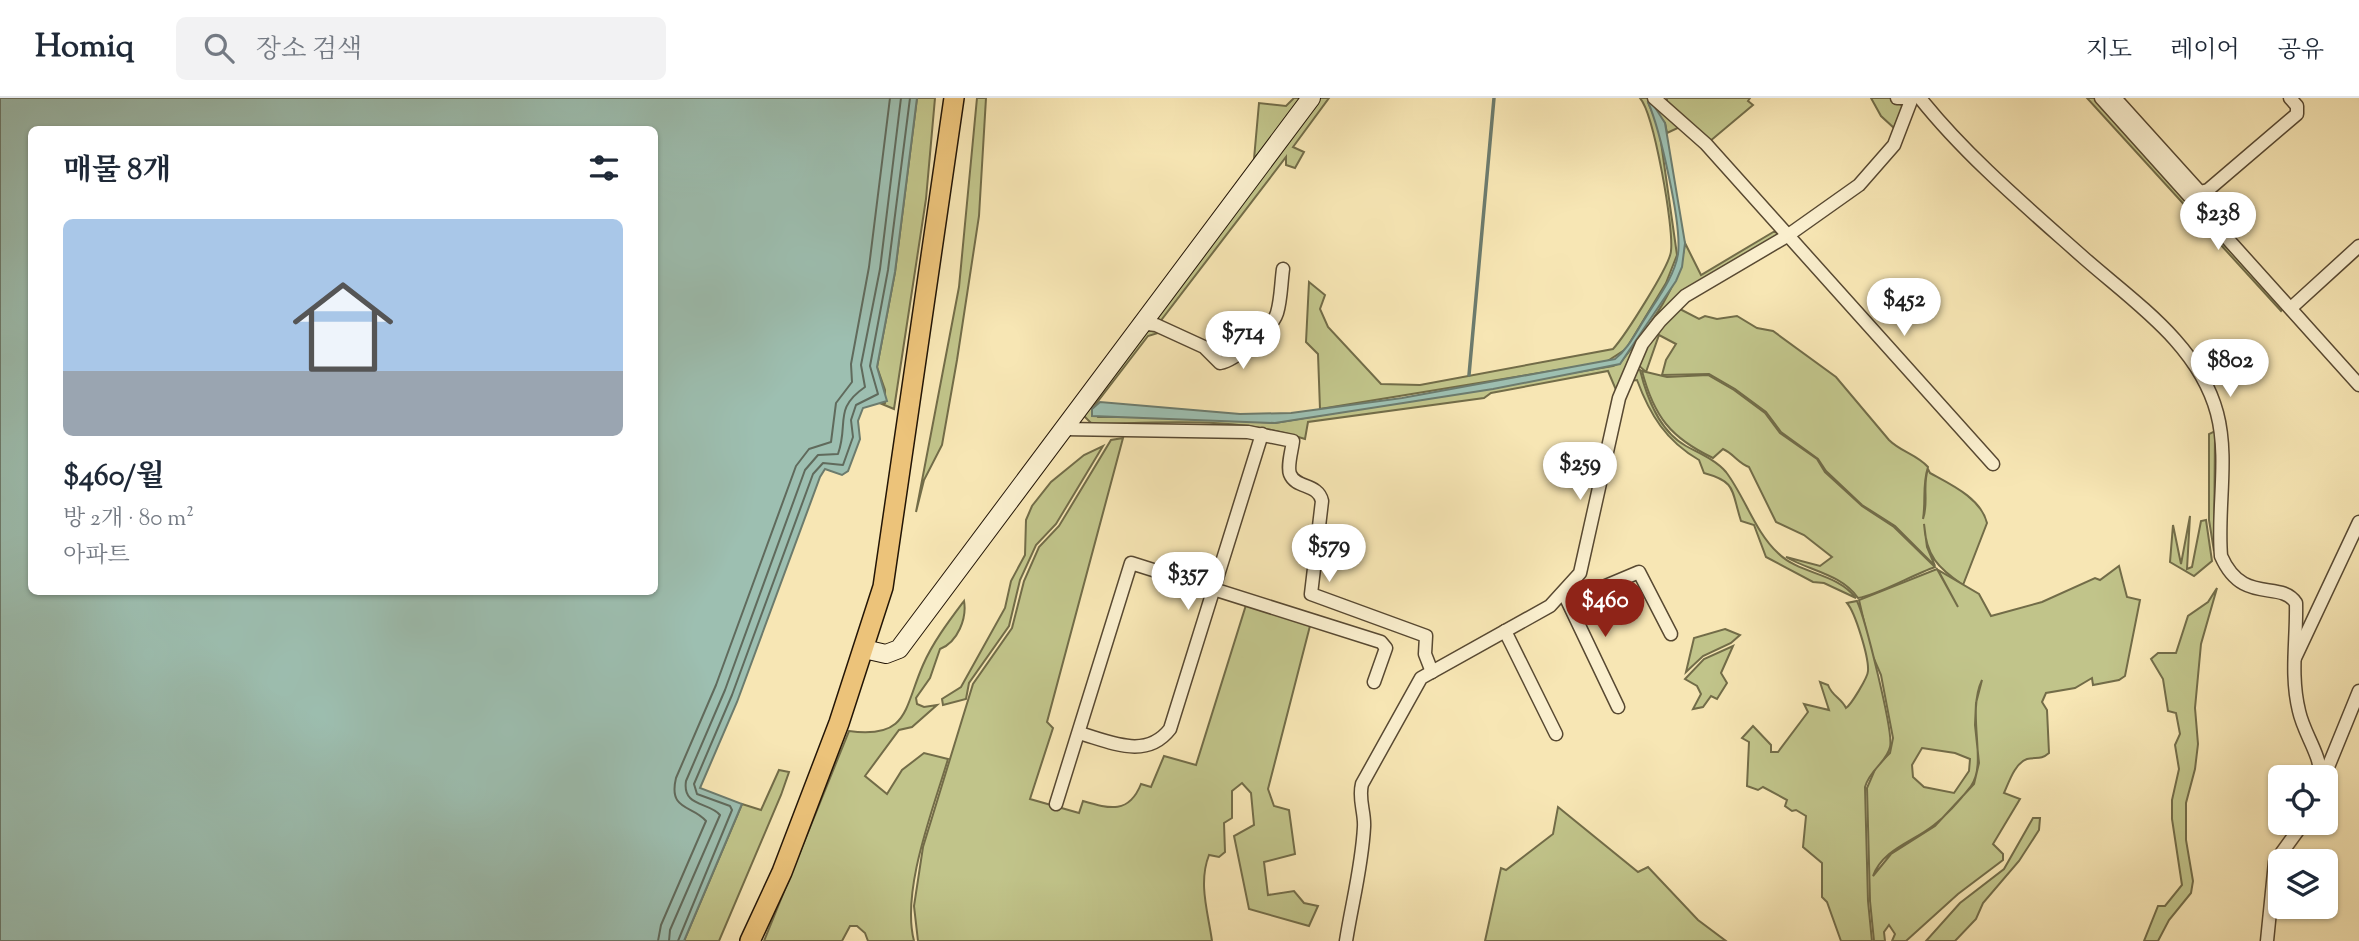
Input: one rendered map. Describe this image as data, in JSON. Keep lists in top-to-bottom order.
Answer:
{
  "page": {
    "header": "Homiq",
    "search": "장소 검색",
    "nav": ["지도", "레이어", "공유"],
    "heading": "매물 8개",
    "price": [
      "$238",
      "$452",
      "$714",
      "$802",
      "$259",
      "$579",
      "$357",
      "$460"
    ],
    "list": [
      {
        "name": "$460/월",
        "note": "방 2개 · 80 m² · 아파트"
      }
    ]
  }
}
